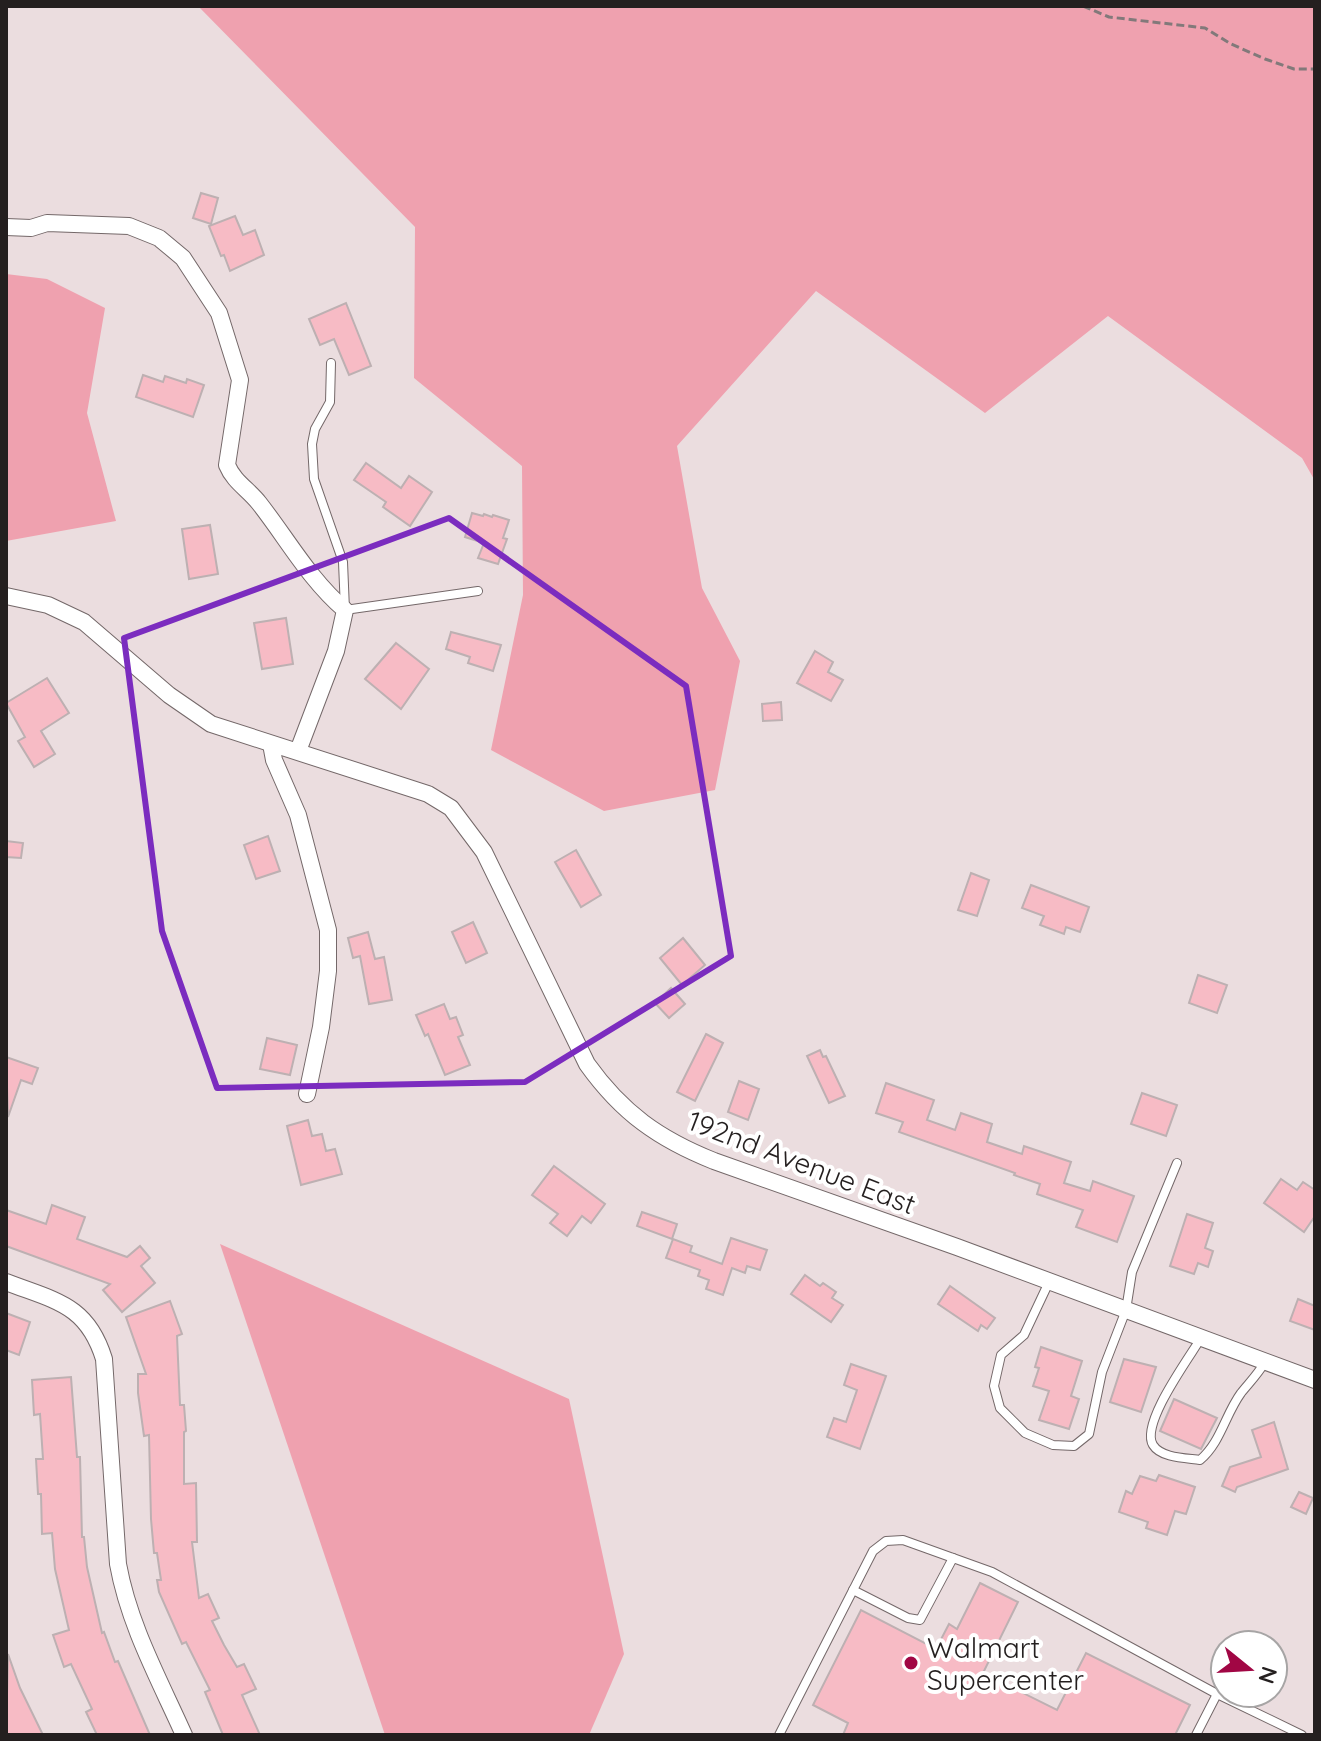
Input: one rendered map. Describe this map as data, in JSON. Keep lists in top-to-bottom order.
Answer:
{
  "streets": {
    "street": ["192nd Avenue East"]
  },
  "places": ["Walmart Supercenter"],
  "north": "right"
}
